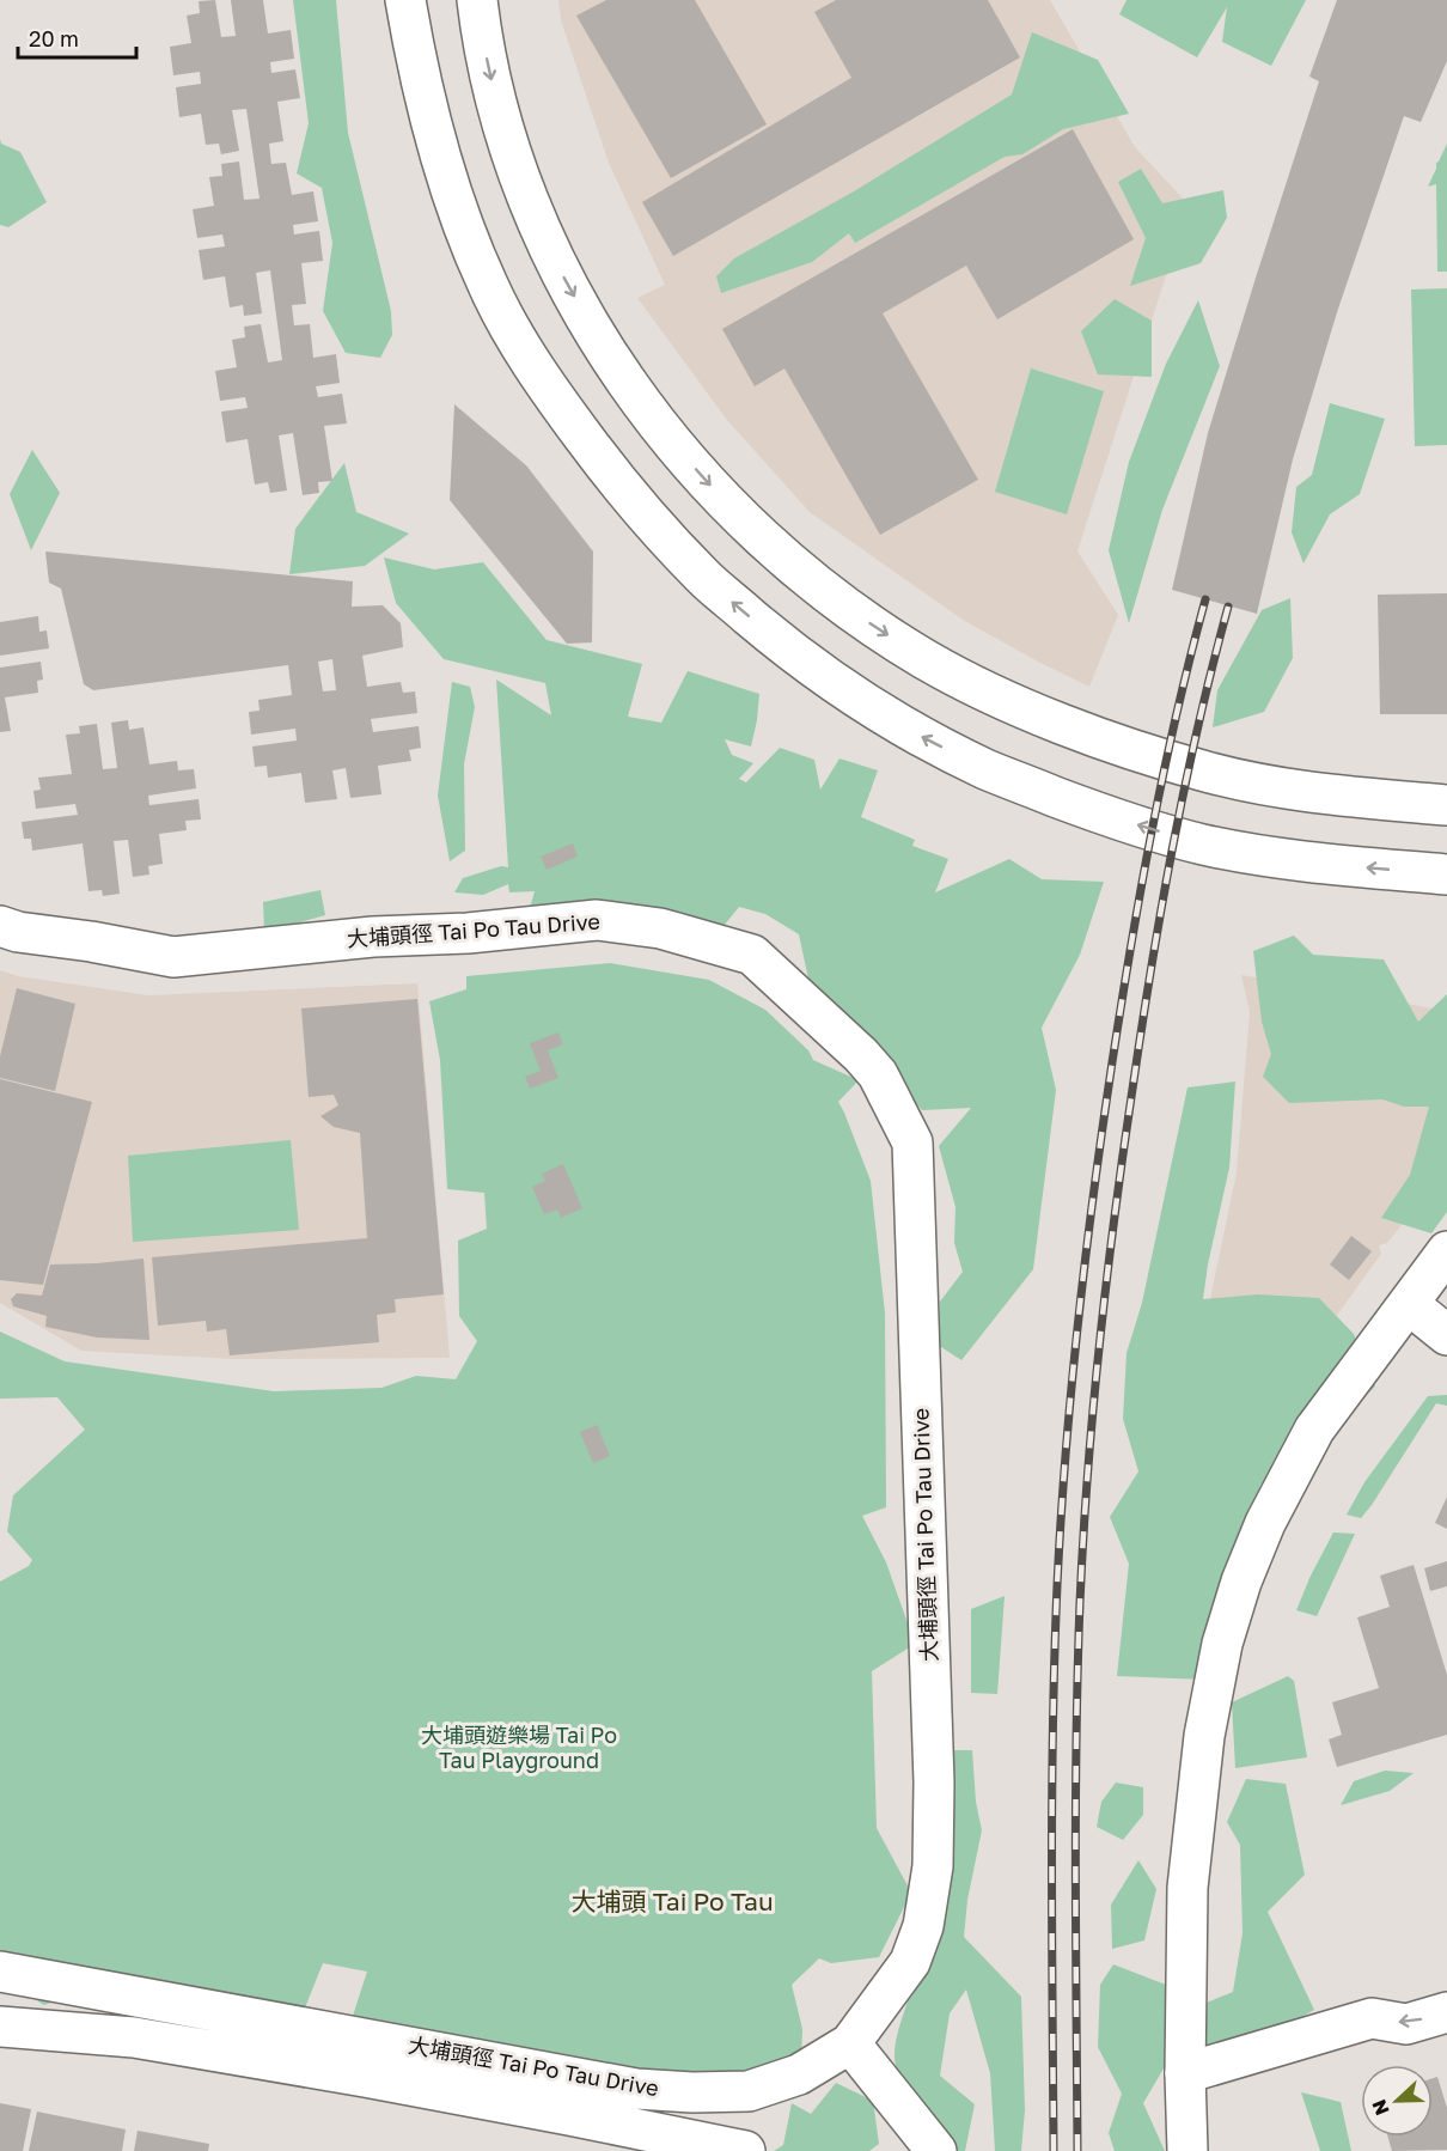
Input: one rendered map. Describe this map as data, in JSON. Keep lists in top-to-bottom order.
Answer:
{
  "streets": {
    "street": ["大埔頭徑 Tai Po Tau Drive"]
  },
  "districts": ["大埔頭 Tai Po Tau"],
  "parks": ["大埔頭遊樂場 Tai Po Tau Playground"],
  "scale_bar": "20 m",
  "north": "left"
}
